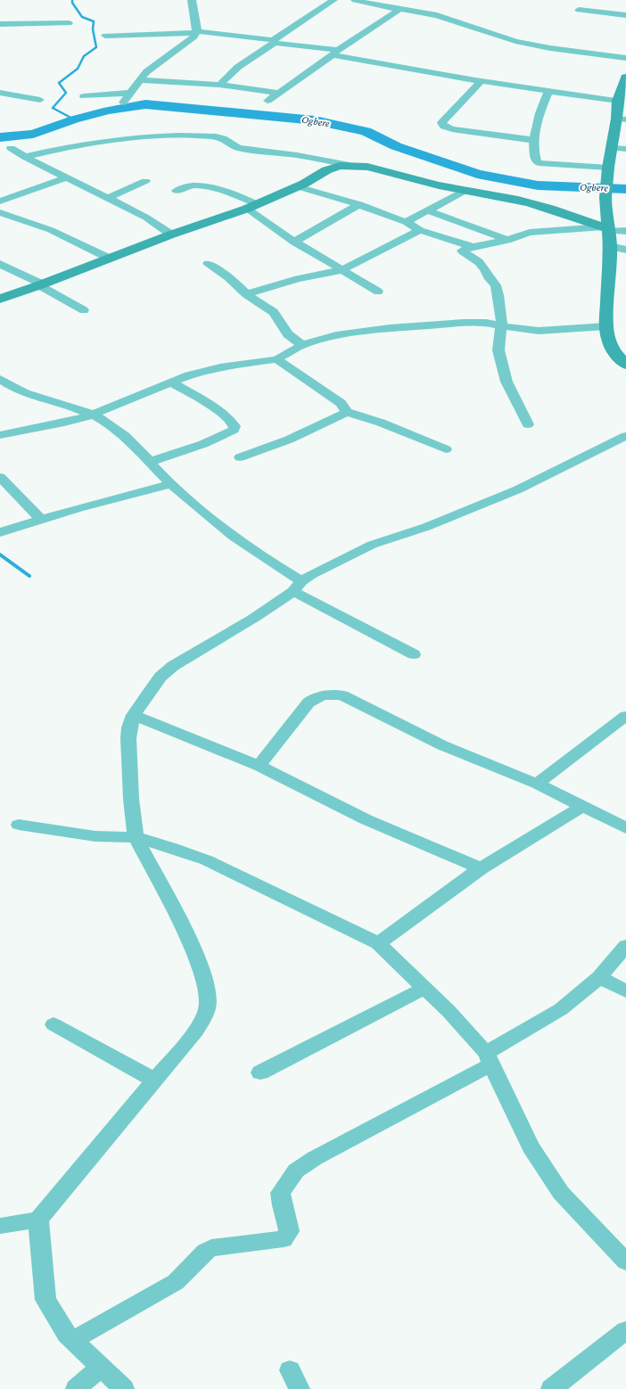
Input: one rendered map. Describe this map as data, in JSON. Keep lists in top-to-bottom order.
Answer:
{
  "water": ["Ogbere"]
}
